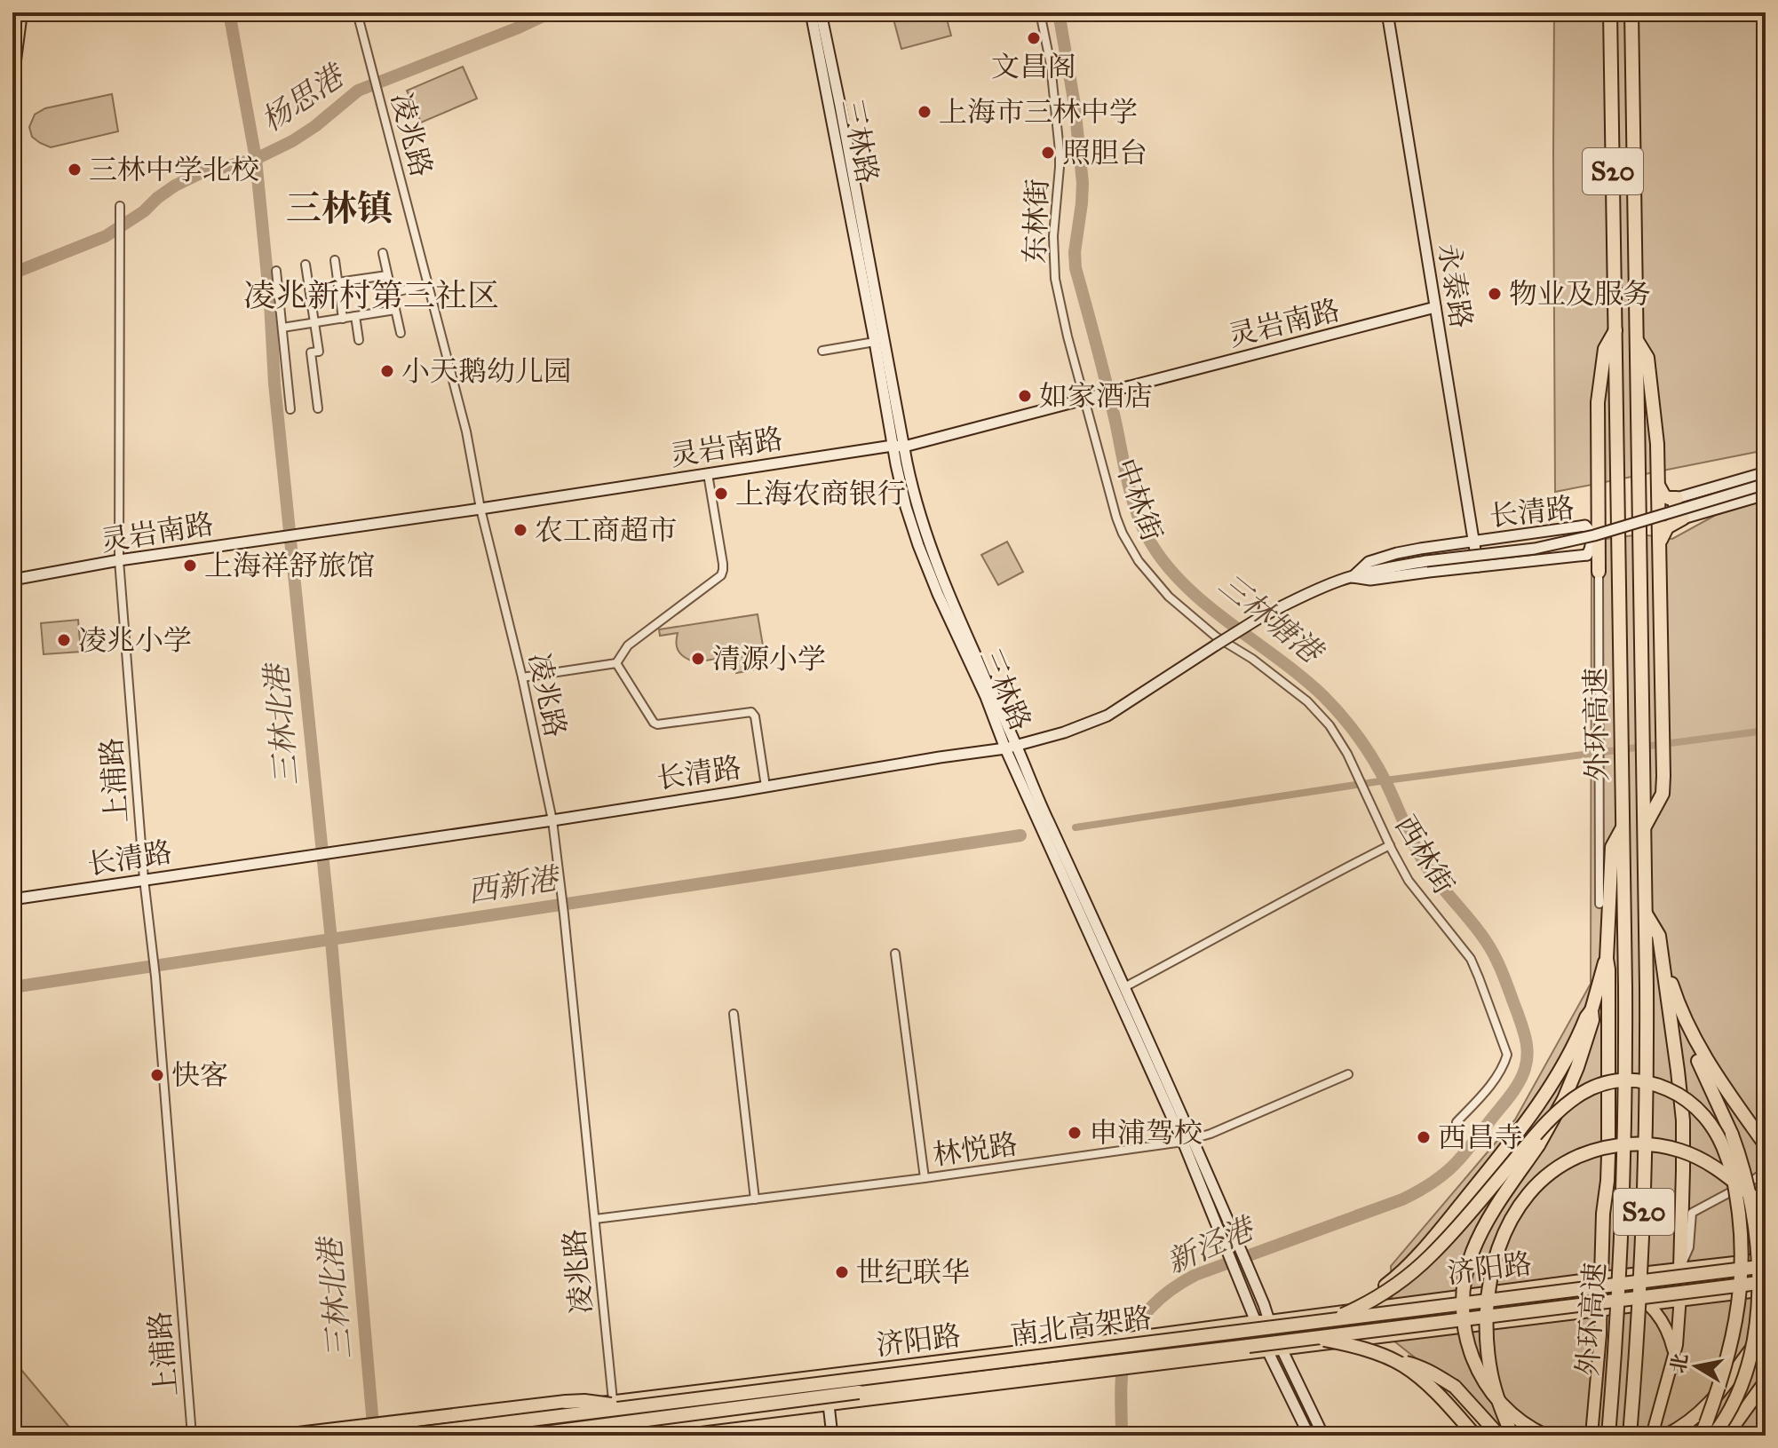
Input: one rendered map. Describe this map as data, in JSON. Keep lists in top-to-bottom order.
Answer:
{
  "streets": {
    "highway": ["S20", "外环高速", "南北高架路"],
    "main road": [
      "三林路",
      "永泰路",
      "灵岩南路",
      "长清路",
      "济阳路"
    ],
    "street": [
      "凌兆路",
      "东林街",
      "中林街",
      "上浦路",
      "西林街",
      "林悦路"
    ]
  },
  "crossings": [
    ["凌兆路", "灵岩南路"],
    ["凌兆路", "长清路"],
    ["凌兆路", "林悦路"],
    ["凌兆路", "济阳路"],
    ["三林路", "灵岩南路"],
    ["三林路", "长清路"],
    ["三林路", "林悦路"],
    ["三林路", "济阳路"],
    ["东林街", "中林街"],
    ["永泰路", "灵岩南路"],
    ["永泰路", "长清路"],
    ["灵岩南路", "上浦路"],
    ["中林街", "长清路"],
    ["中林街", "西林街"],
    ["长清路", "上浦路"],
    ["长清路", "西林街"],
    ["济阳路", "南北高架路"]
  ],
  "districts": ["三林镇", "凌兆新村第三社区"],
  "water": [
    "杨思港",
    "三林塘港",
    "三林北港",
    "西新港",
    "新泾港"
  ],
  "places": [
    "文昌阁",
    "上海市三林中学",
    "照胆台",
    "三林中学北校",
    "物业及服务",
    "小天鹅幼儿园",
    "如家酒店",
    "上海农商银行",
    "农工商超市",
    "上海祥舒旅馆",
    "凌兆小学",
    "清源小学",
    "快客",
    "申浦驾校",
    "西昌寺",
    "世纪联华"
  ],
  "north": "left"
}
